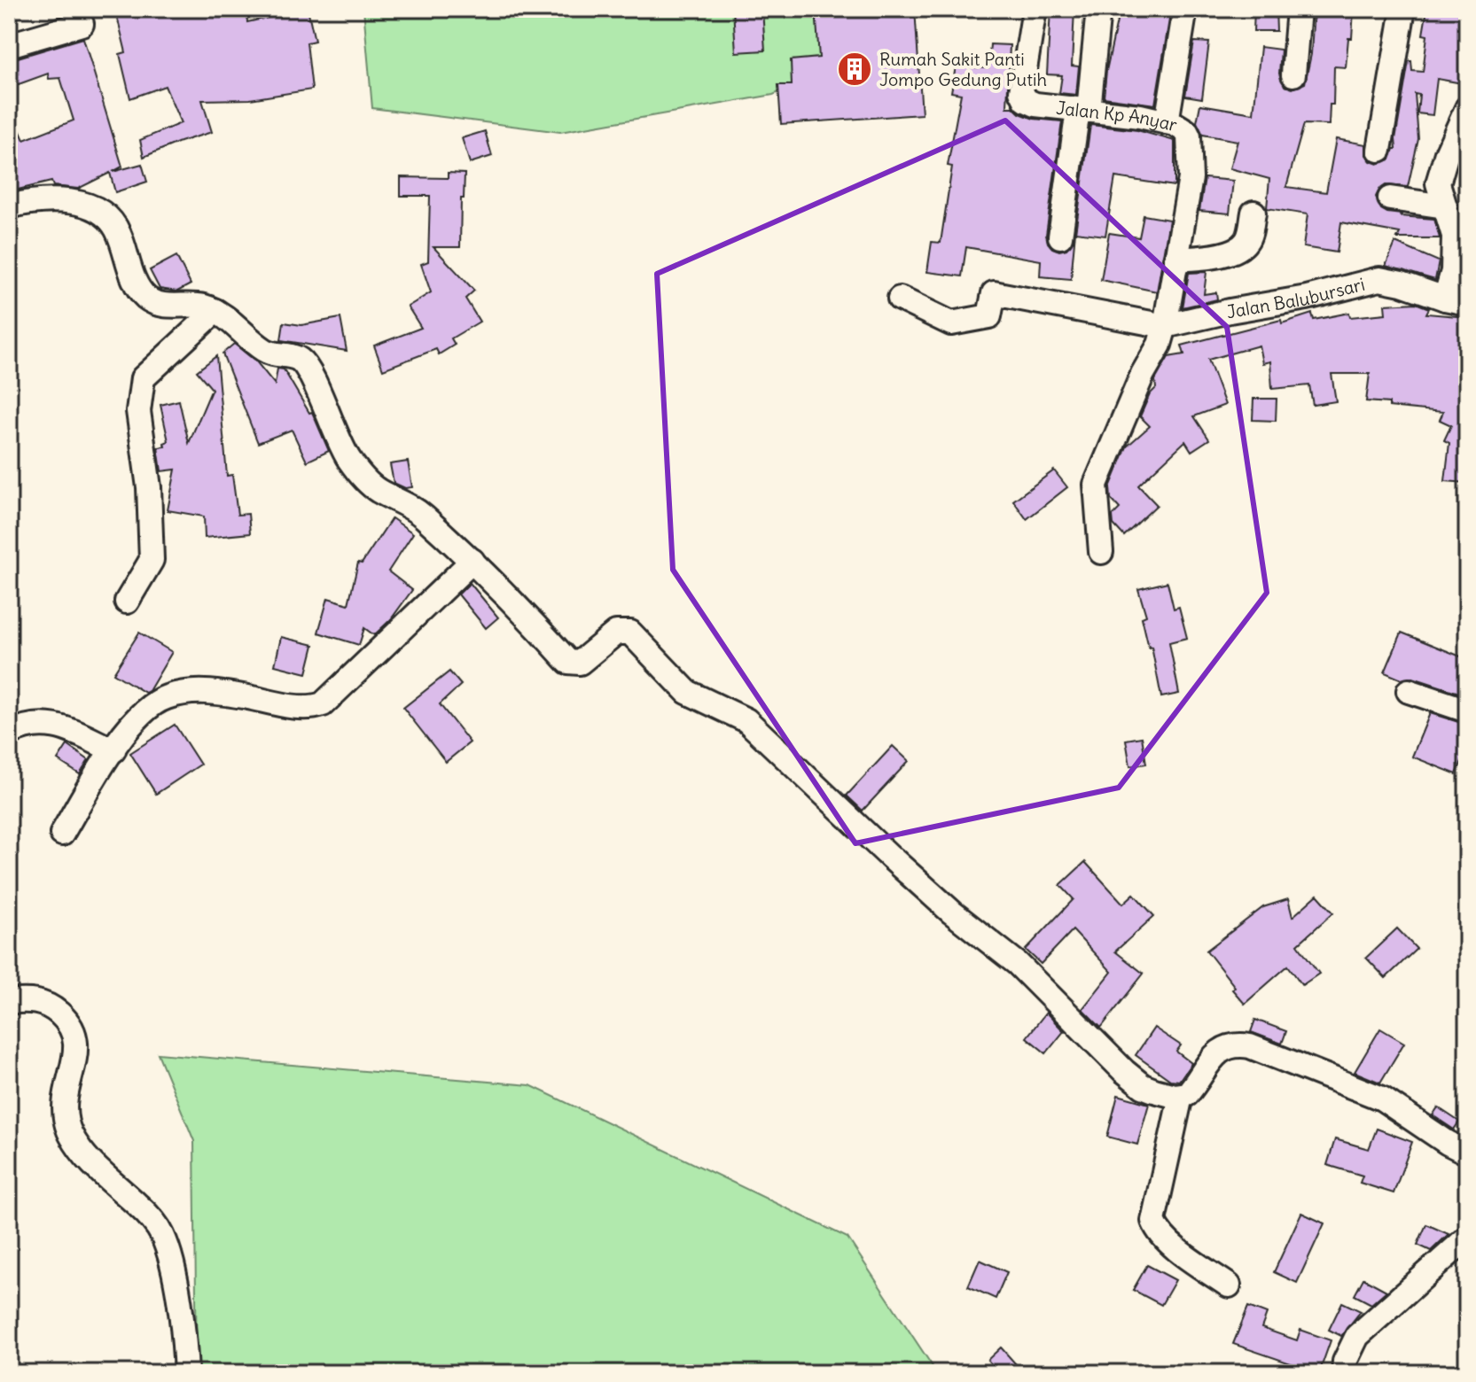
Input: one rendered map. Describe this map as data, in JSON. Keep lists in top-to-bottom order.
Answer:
{
  "streets": {
    "street": ["Jalan Kp Anyar", "Jalan Balubursari"]
  },
  "crossings": [
    ["Jalan Kp Anyar", "Jalan Balubursari"]
  ],
  "places": {
    "building": ["Rumah Sakit Panti Jompo Gedung Putih"]
  }
}
